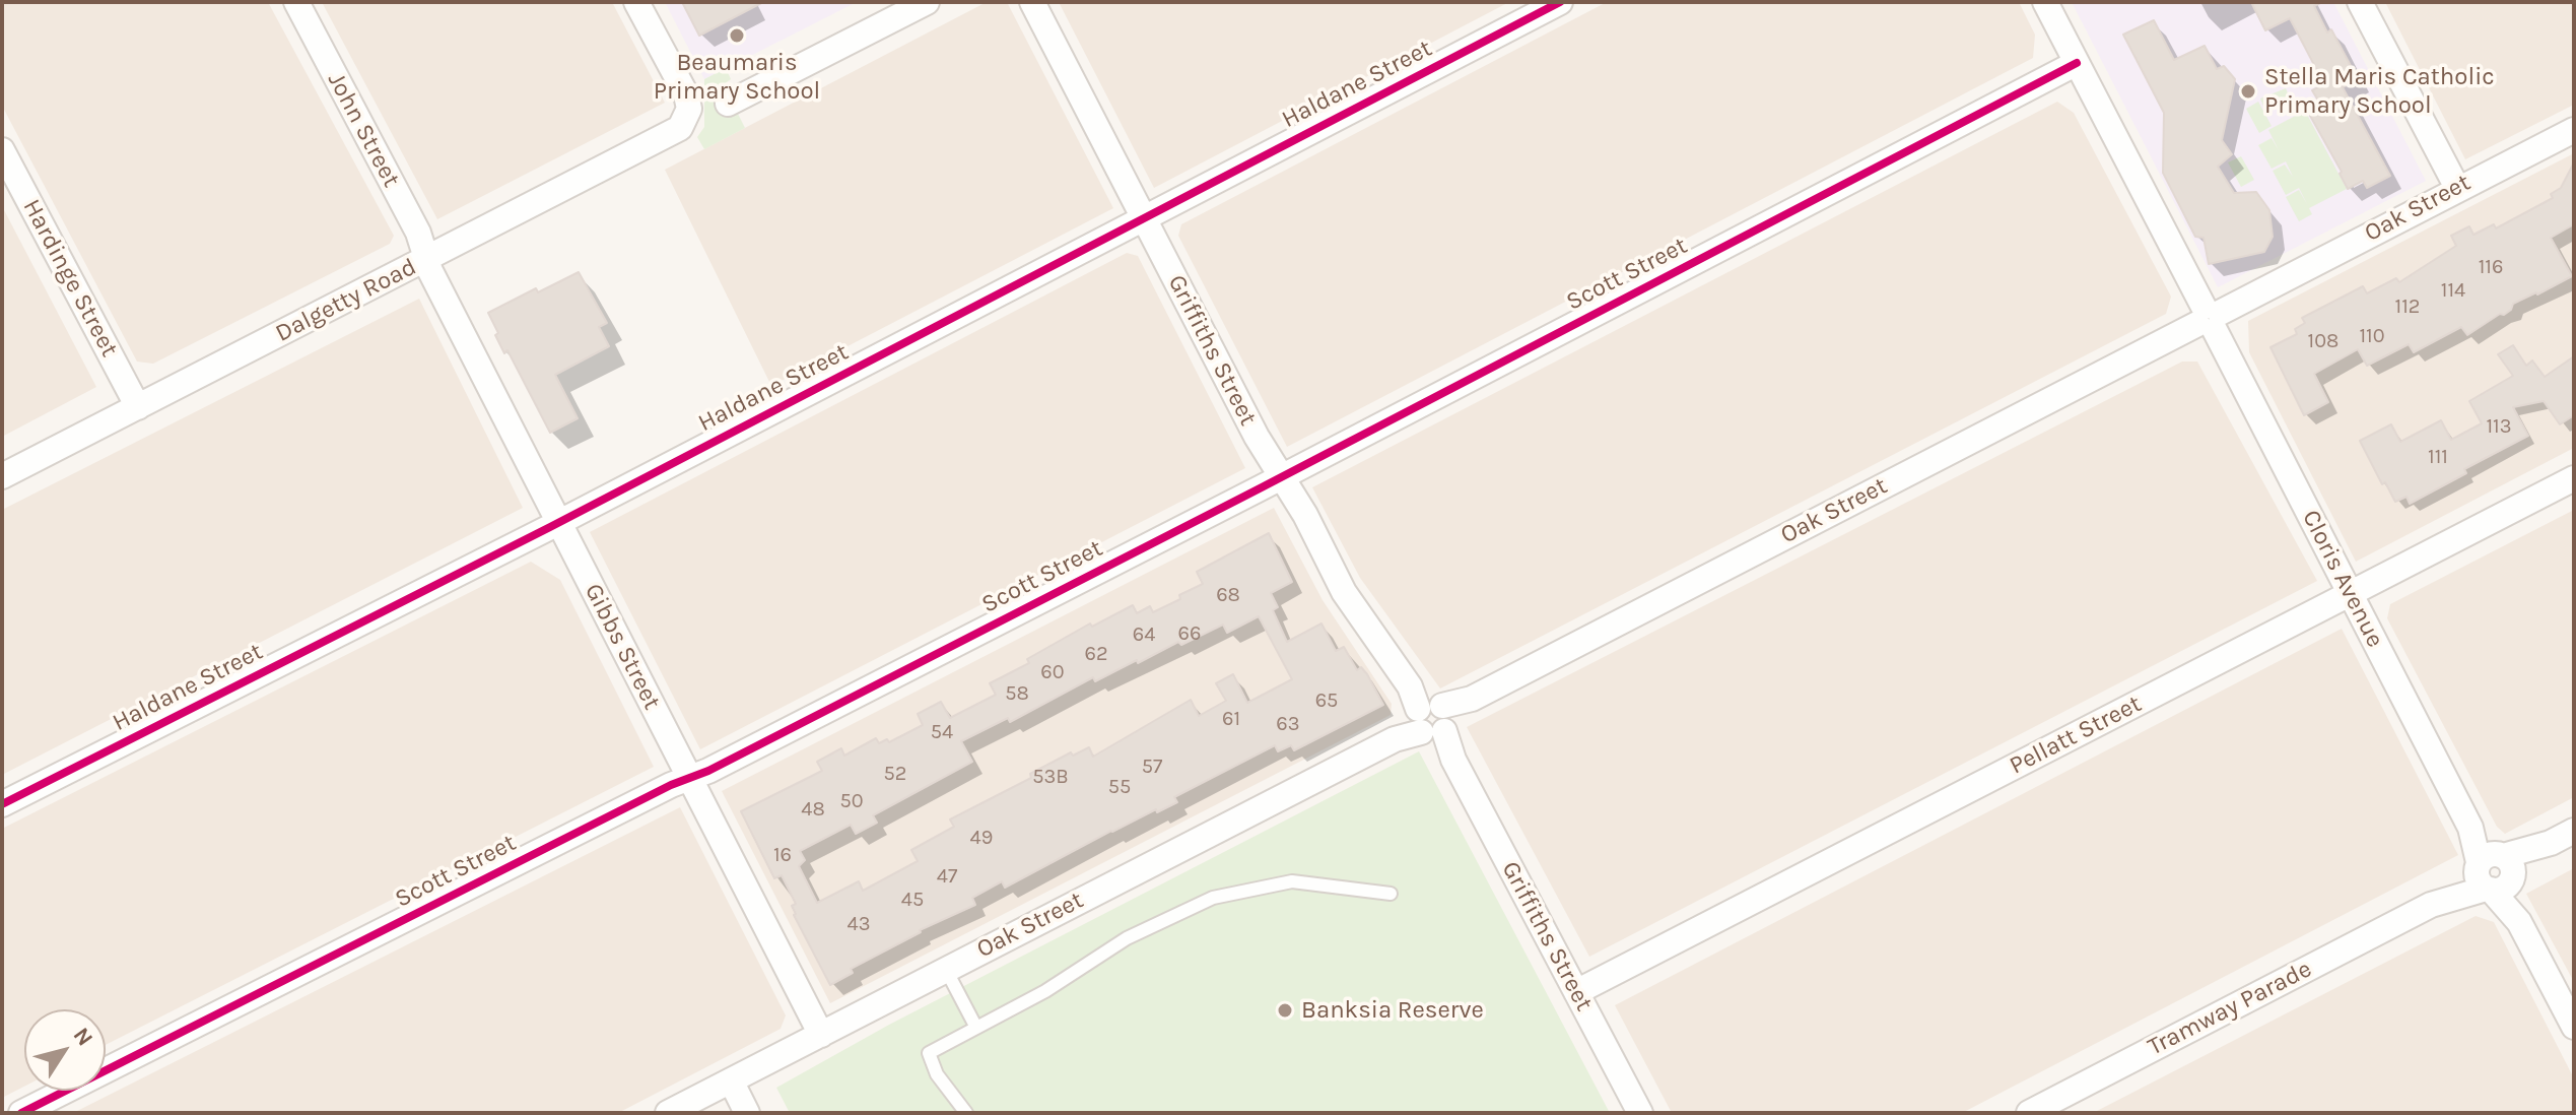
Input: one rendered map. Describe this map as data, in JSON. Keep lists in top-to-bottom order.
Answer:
{
  "streets": {
    "street": [
      "Haldane Street",
      "John Street",
      "Oak Street",
      "Scott Street",
      "Hardinge Street",
      "Dalgetty Road",
      "Griffiths Street",
      "Cloris Avenue",
      "Gibbs Street",
      "Pellatt Street",
      "Tramway Parade"
    ]
  },
  "crossings": [
    ["Haldane Street", "Griffiths Street"],
    ["Haldane Street", "Gibbs Street"],
    ["John Street", "Dalgetty Road"],
    ["John Street", "Gibbs Street"],
    ["Oak Street", "Griffiths Street"],
    ["Oak Street", "Cloris Avenue"],
    ["Oak Street", "Gibbs Street"],
    ["Scott Street", "Griffiths Street"],
    ["Scott Street", "Cloris Avenue"],
    ["Scott Street", "Gibbs Street"],
    ["Hardinge Street", "Dalgetty Road"],
    ["Dalgetty Road", "Gibbs Street"],
    ["Griffiths Street", "Pellatt Street"],
    ["Cloris Avenue", "Pellatt Street"],
    ["Cloris Avenue", "Tramway Parade"]
  ],
  "places": ["Beaumaris Primary School", "Stella Maris Catholic Primary School", "Banksia Reserve"],
  "house_numbers": [
    "116",
    "114",
    "112",
    "110",
    "108",
    "113",
    "111",
    "68",
    "66",
    "64",
    "62",
    "60",
    "58",
    "65",
    "61",
    "63",
    "54",
    "57",
    "52",
    "53B",
    "55",
    "50",
    "48",
    "49",
    "16",
    "47",
    "45",
    "43"
  ],
  "north": "top right"
}
